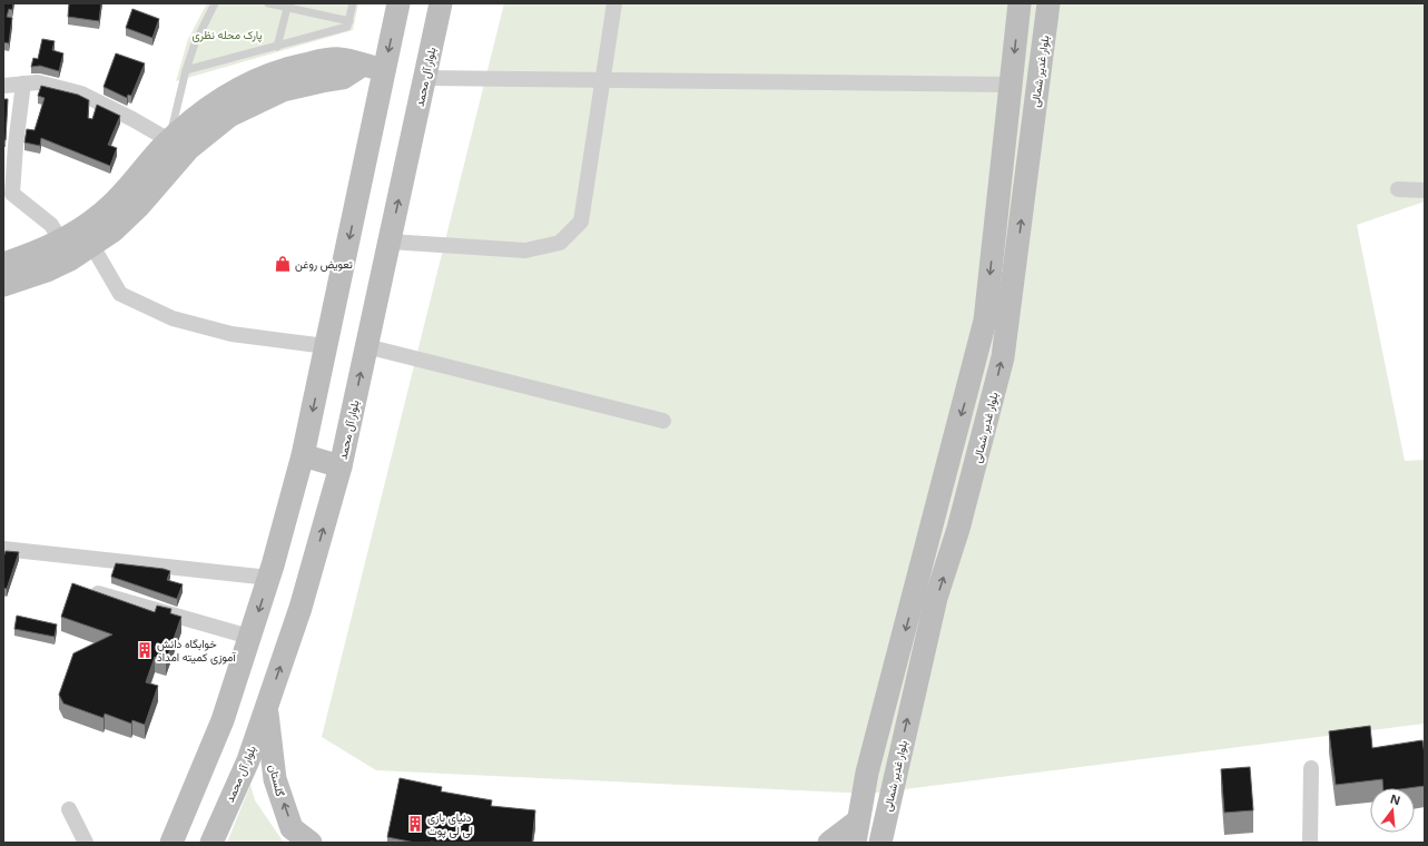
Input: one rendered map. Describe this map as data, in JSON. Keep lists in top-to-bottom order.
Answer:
{
  "streets": {
    "main road": ["بلوار غدیر شمالی", "بلوار آل محمد", "گلستان"]
  },
  "crossings": [
    ["بلوار آل محمد", "گلستان"]
  ],
  "one_way": ["گلستان"],
  "parks": ["پارک محله نظری"],
  "places": {
    "shop": ["تعویض روغن"],
    "building": ["خوابگاه دانش آموزی کمیته امداد", "دنیای بازی لی لی پوت"]
  },
  "north": "top"
}
